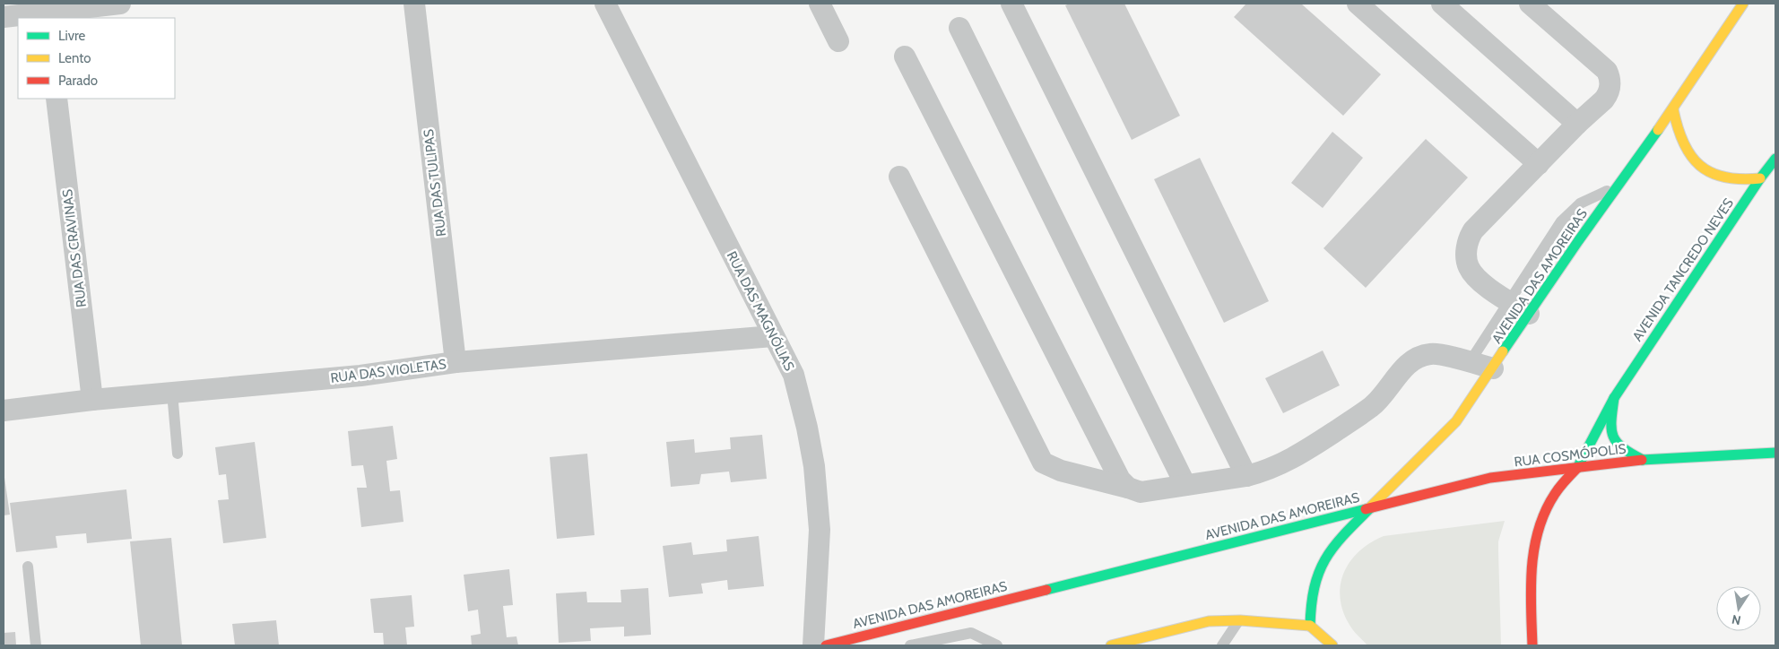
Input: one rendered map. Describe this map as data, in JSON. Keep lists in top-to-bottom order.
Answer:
{
  "streets": {
    "main road": ["AVENIDA TANCREDO NEVES", "AVENIDA DAS AMOREIRAS", "RUA COSMÓPOLIS"],
    "street": [
      "RUA DAS TULIPAS",
      "RUA DAS CRAVINAS",
      "RUA DAS MAGNÓLIAS",
      "RUA DAS VIOLETAS"
    ]
  },
  "crossings": [
    ["RUA DAS TULIPAS", "RUA DAS VIOLETAS"],
    ["RUA DAS CRAVINAS", "RUA DAS VIOLETAS"],
    ["AVENIDA TANCREDO NEVES", "RUA COSMÓPOLIS"],
    ["AVENIDA DAS AMOREIRAS", "RUA COSMÓPOLIS"],
    ["RUA DAS MAGNÓLIAS", "RUA DAS VIOLETAS"]
  ],
  "legend": ["Livre", "Lento", "Parado"],
  "north": "bottom"
}
